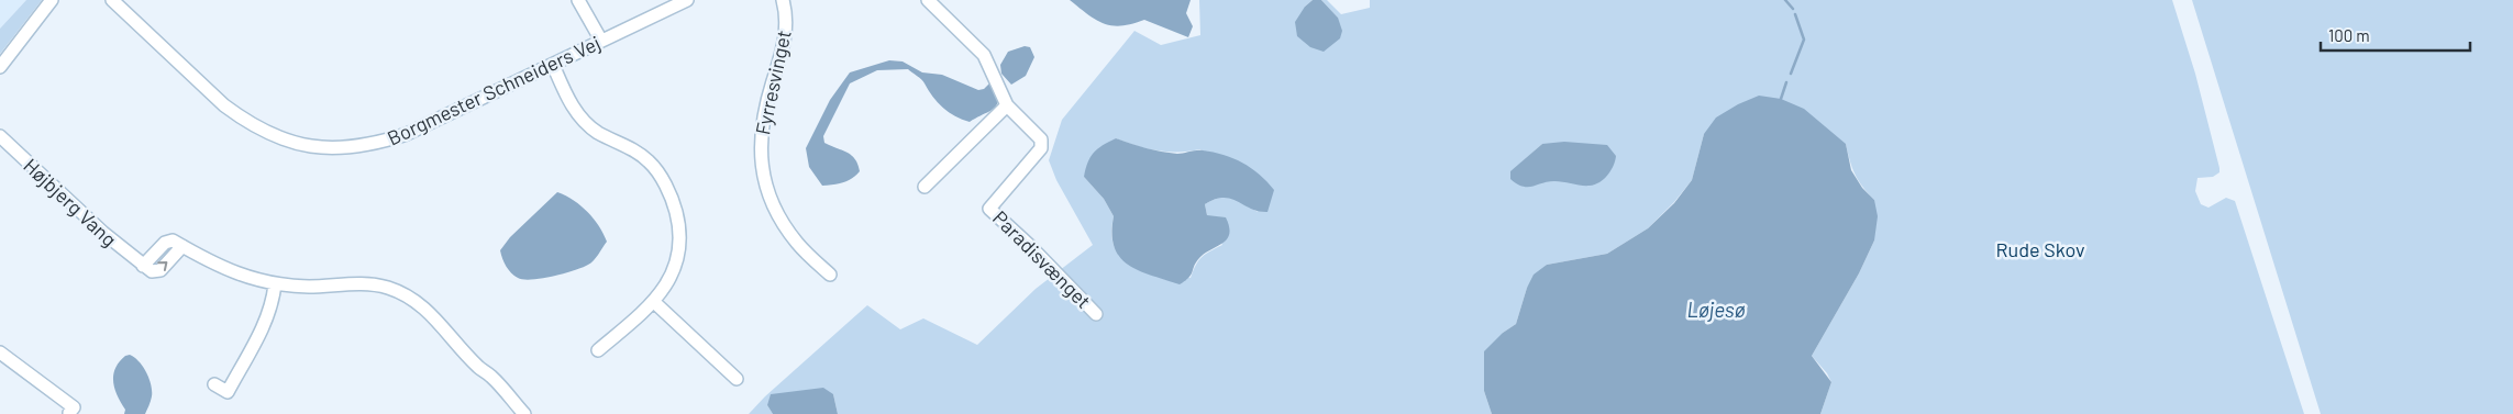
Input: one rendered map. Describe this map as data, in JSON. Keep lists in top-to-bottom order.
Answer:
{
  "streets": {
    "street": [
      "Fyrresvinget",
      "Borgmester Schneiders Vej",
      "Højbjerg Vang",
      "Paradisvænget"
    ]
  },
  "water": ["Løjesø"],
  "parks": ["Rude Skov"],
  "scale_bar": "100 m"
}
